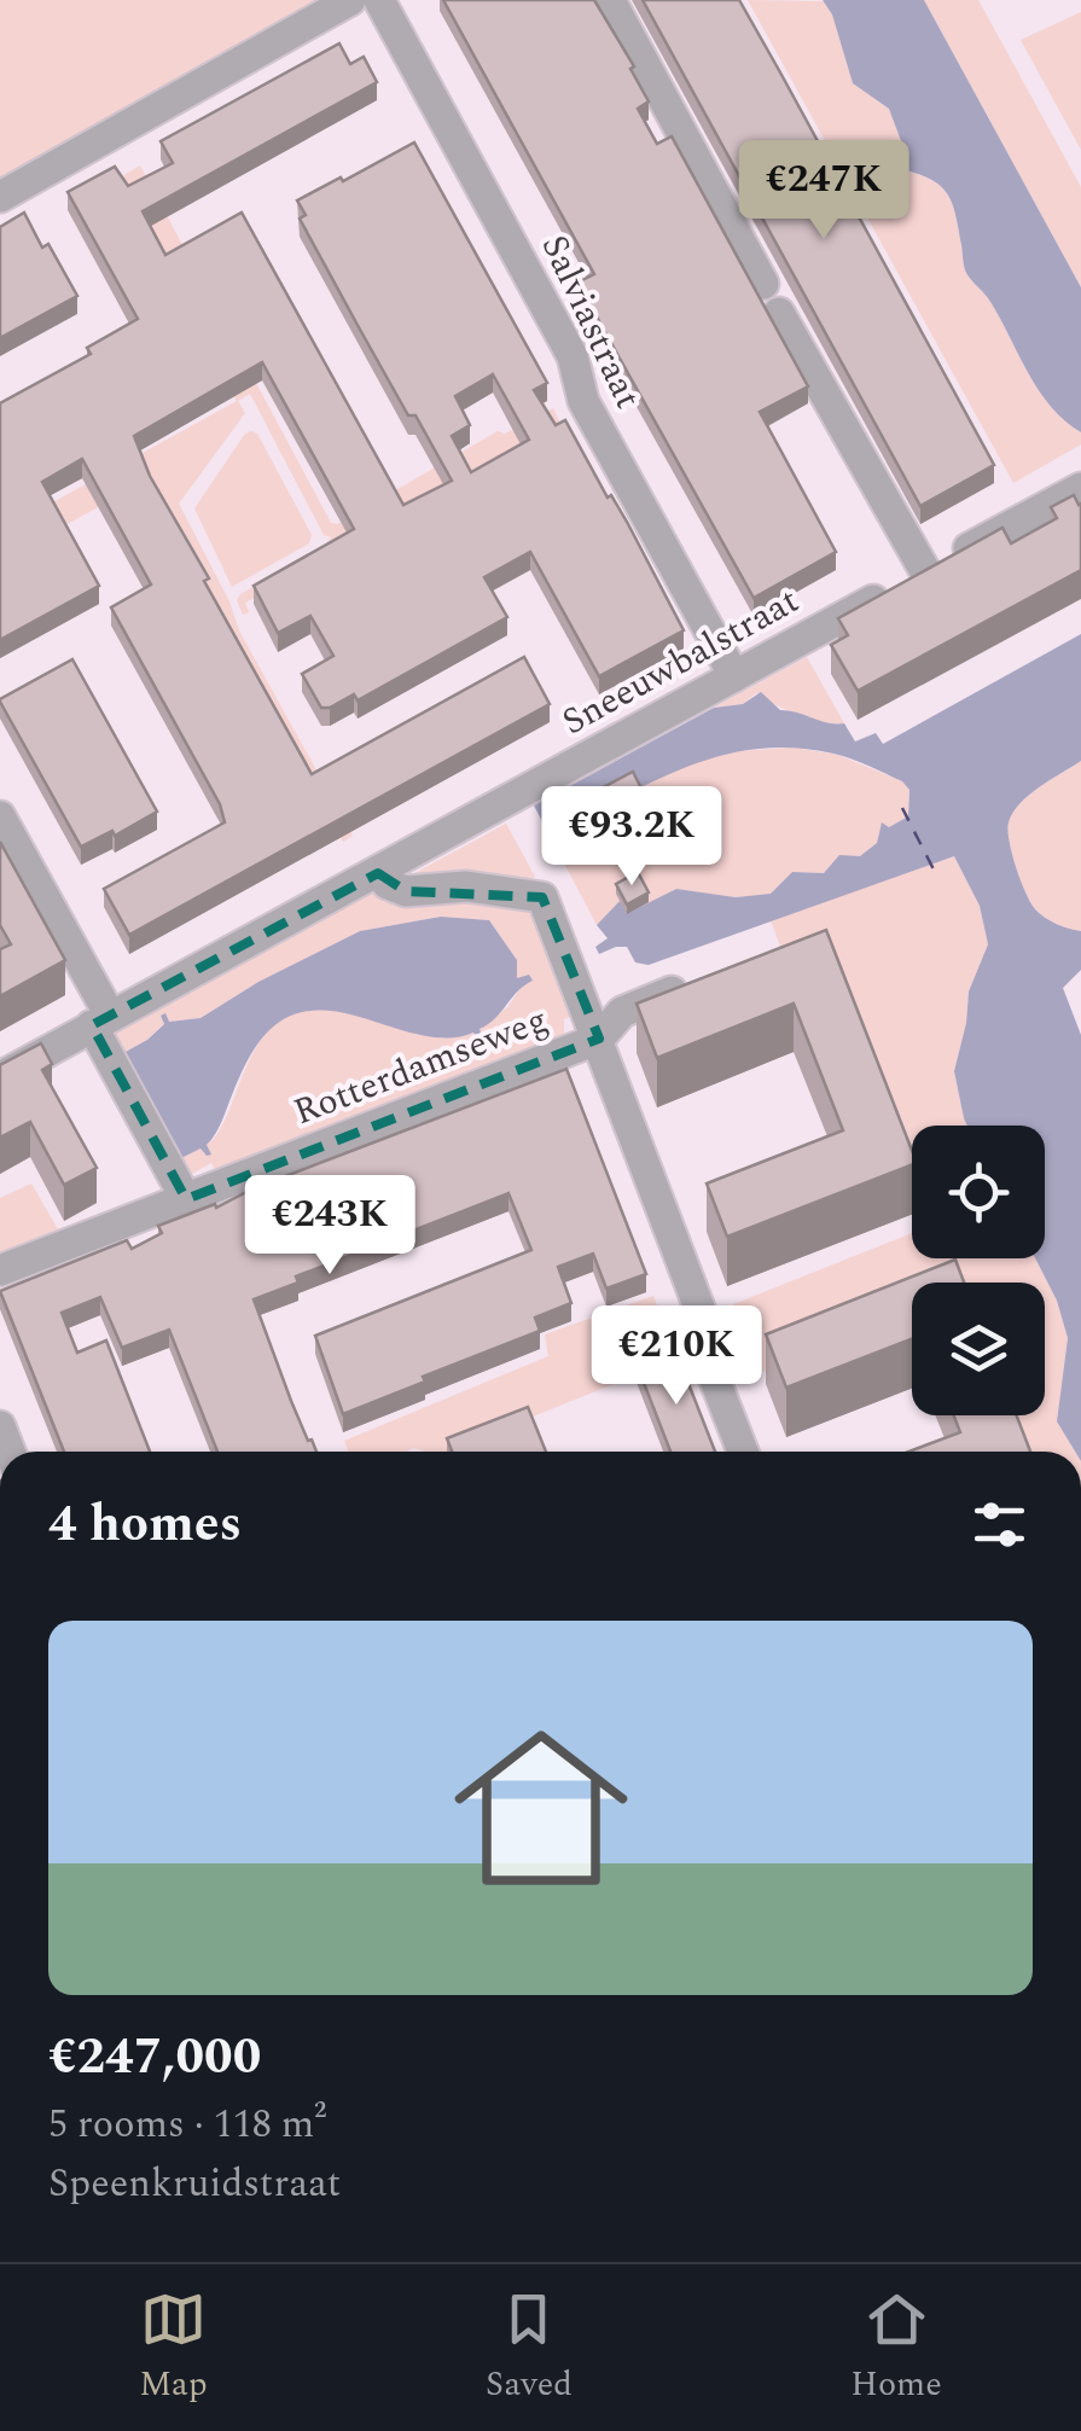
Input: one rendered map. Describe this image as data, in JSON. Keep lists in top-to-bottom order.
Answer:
{
  "streets": {
    "street": ["Salviastraat", "Sneeuwbalstraat", "Rotterdamseweg"]
  },
  "crossings": [
    ["Salviastraat", "Sneeuwbalstraat"]
  ],
  "page": {
    "price": [
      "€247K",
      "€93.2K",
      "€243K",
      "€210K"
    ],
    "heading": "4 homes",
    "list": [
      {
        "name": "€247,000",
        "note": "5 rooms · 118 m² · Speenkruidstraat"
      }
    ],
    "tabs": ["Map", "Saved", "Home"]
  }
}
